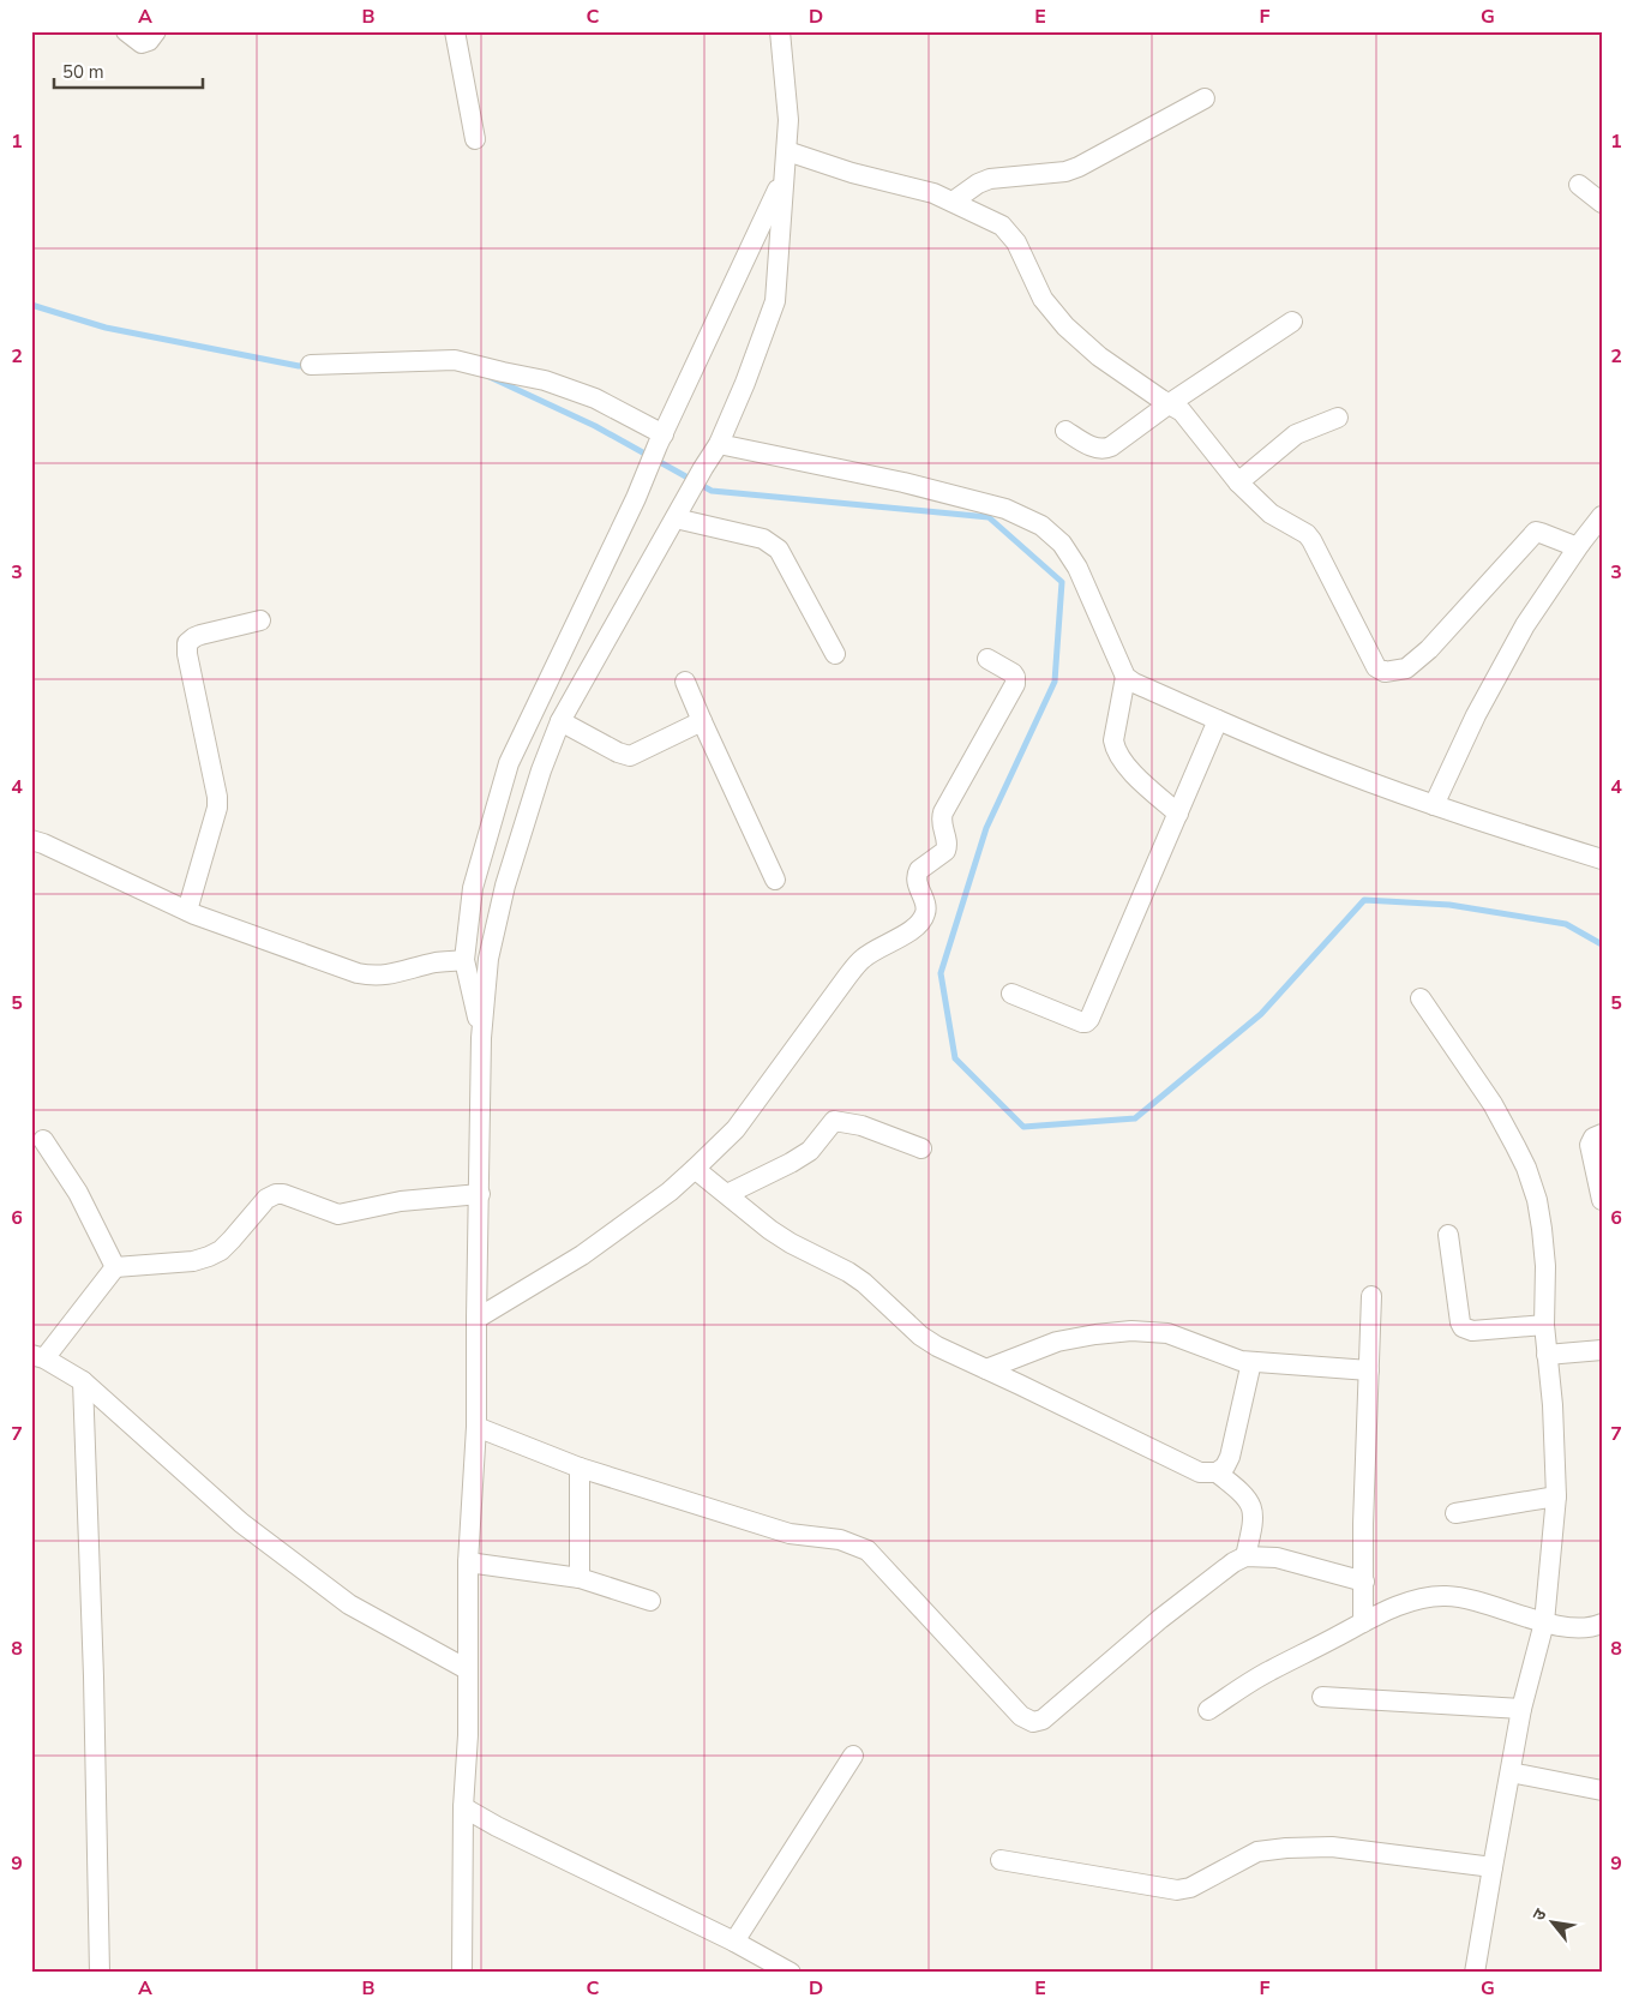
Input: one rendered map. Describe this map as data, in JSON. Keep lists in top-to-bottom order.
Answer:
{
  "scale_bar": "50 m",
  "north": "top left",
  "grid": {
    "columns": [
      "A",
      "B",
      "C",
      "D",
      "E",
      "F",
      "G"
    ],
    "rows": [
      "1",
      "2",
      "3",
      "4",
      "5",
      "6",
      "7",
      "8",
      "9"
    ]
  }
}
